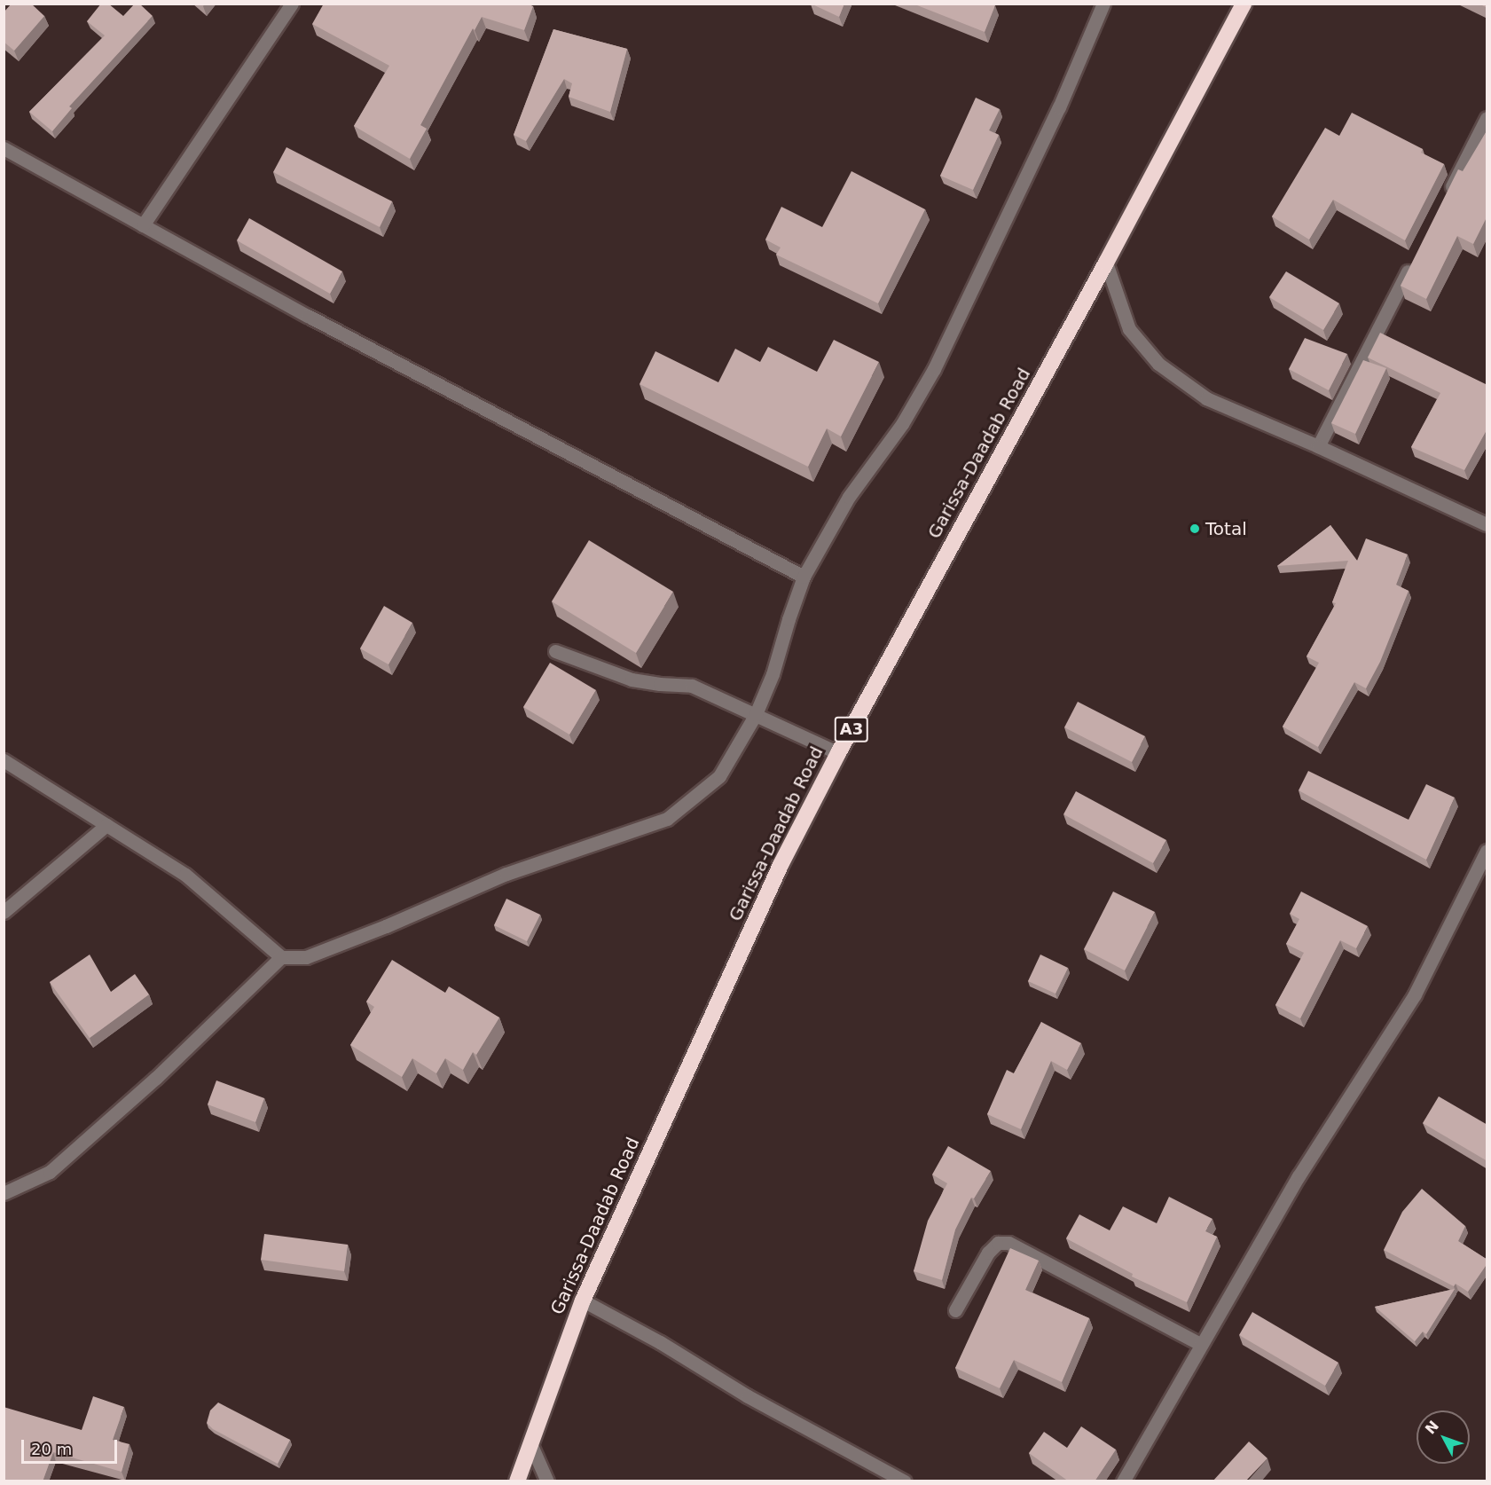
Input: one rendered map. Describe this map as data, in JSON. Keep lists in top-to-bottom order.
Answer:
{
  "streets": {
    "highway": ["Garissa-Daadab Road", "A3"]
  },
  "places": ["Total"],
  "scale_bar": "20 m",
  "north": "top left"
}
